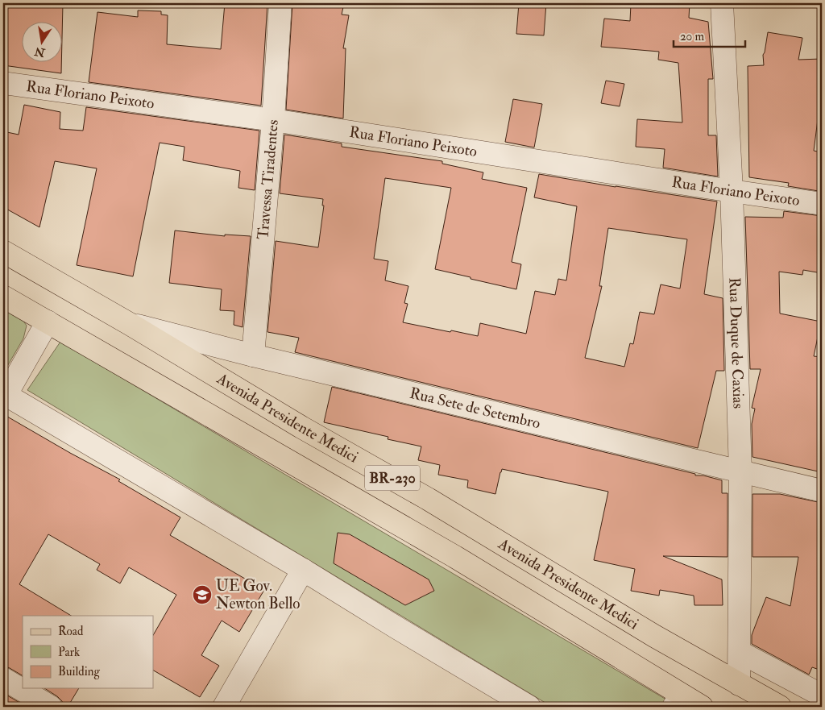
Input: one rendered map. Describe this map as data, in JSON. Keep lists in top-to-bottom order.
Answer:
{
  "streets": {
    "main road": ["Avenida Presidente Medici", "BR-230"],
    "street": [
      "Rua Floriano Peixoto",
      "Travessa Tiradentes",
      "Rua Duque de Caxias",
      "Rua Sete de Setembro"
    ]
  },
  "crossings": [
    ["Rua Floriano Peixoto", "Travessa Tiradentes"],
    ["Rua Floriano Peixoto", "Rua Duque de Caxias"],
    ["Travessa Tiradentes", "Rua Sete de Setembro"],
    ["Rua Duque de Caxias", "Rua Sete de Setembro"],
    ["Rua Duque de Caxias", "Avenida Presidente Medici"],
    ["Rua Sete de Setembro", "Avenida Presidente Medici"]
  ],
  "places": {
    "school or university": ["UE Gov. Newton Bello"]
  },
  "legend": ["Road", "Park", "Building"],
  "scale_bar": "20 m",
  "north": "bottom"
}
